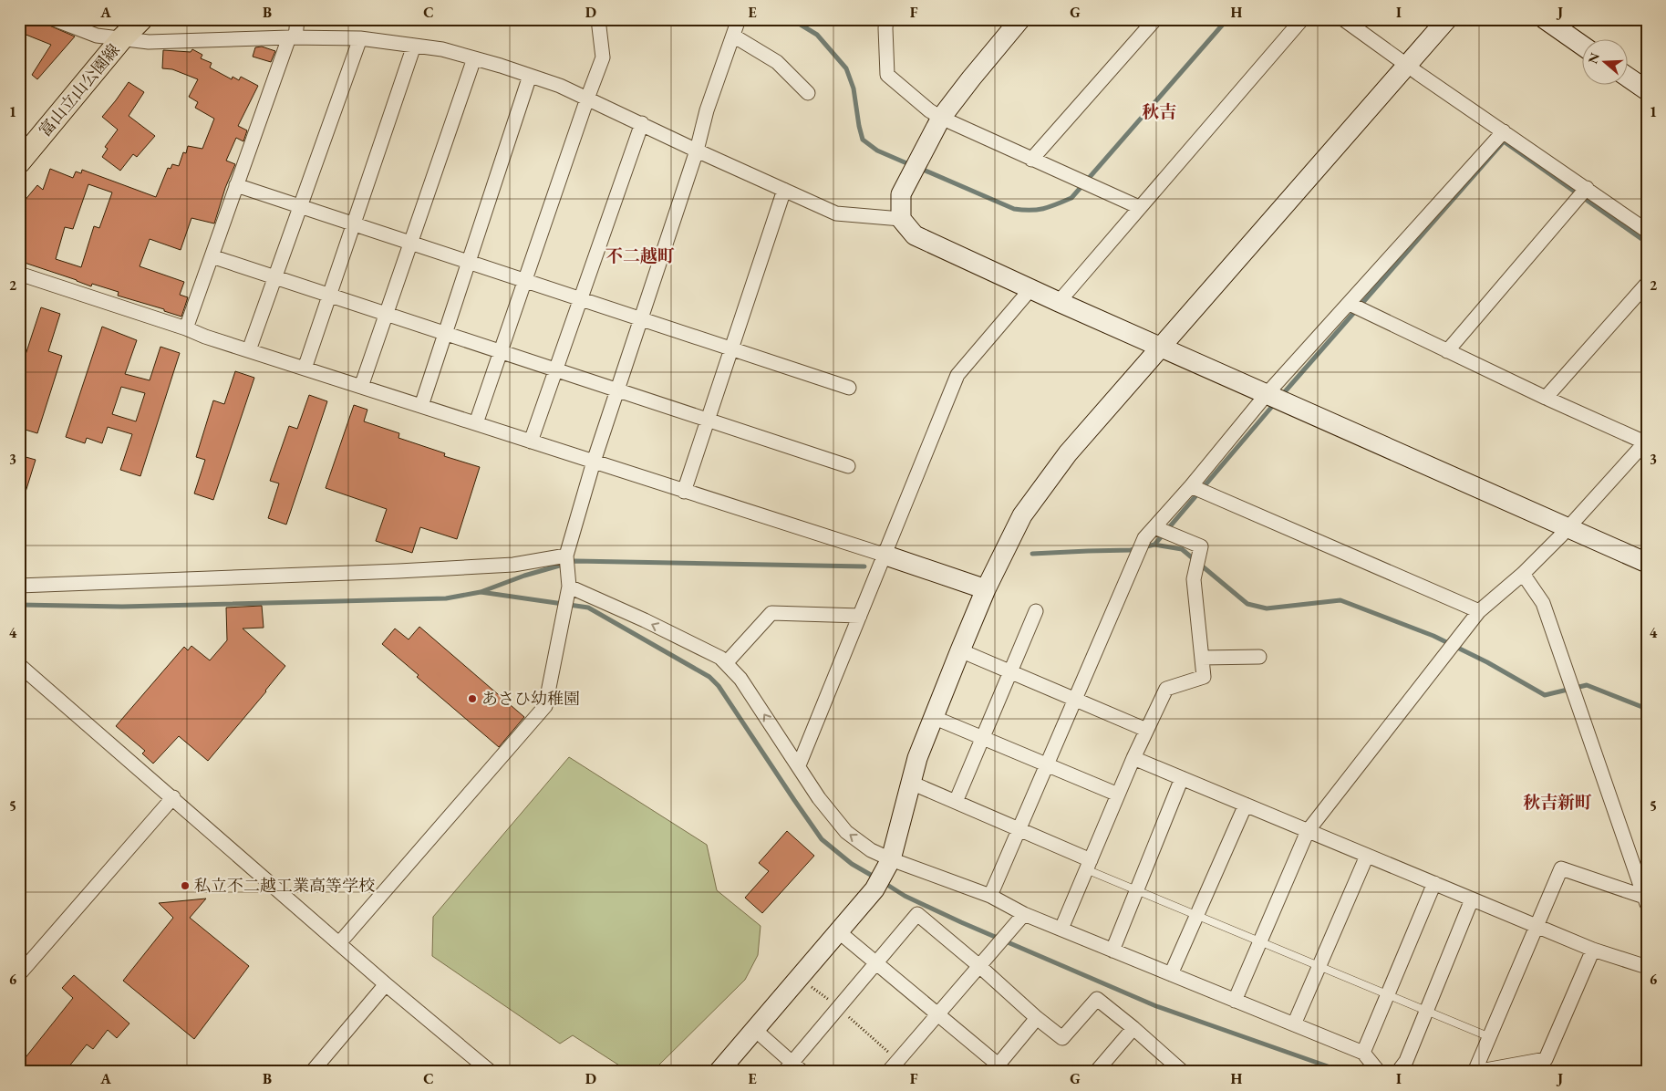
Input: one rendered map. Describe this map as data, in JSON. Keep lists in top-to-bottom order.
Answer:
{
  "streets": {
    "main road": ["富山立山公園線"]
  },
  "districts": ["秋吉", "不二越町", "秋吉新町"],
  "places": ["あさひ幼稚園", "私立不二越工業高等学校"],
  "north": "left",
  "grid": {
    "columns": [
      "A",
      "B",
      "C",
      "D",
      "E",
      "F",
      "G",
      "H",
      "I",
      "J"
    ],
    "rows": [
      "1",
      "2",
      "3",
      "4",
      "5",
      "6"
    ]
  }
}
